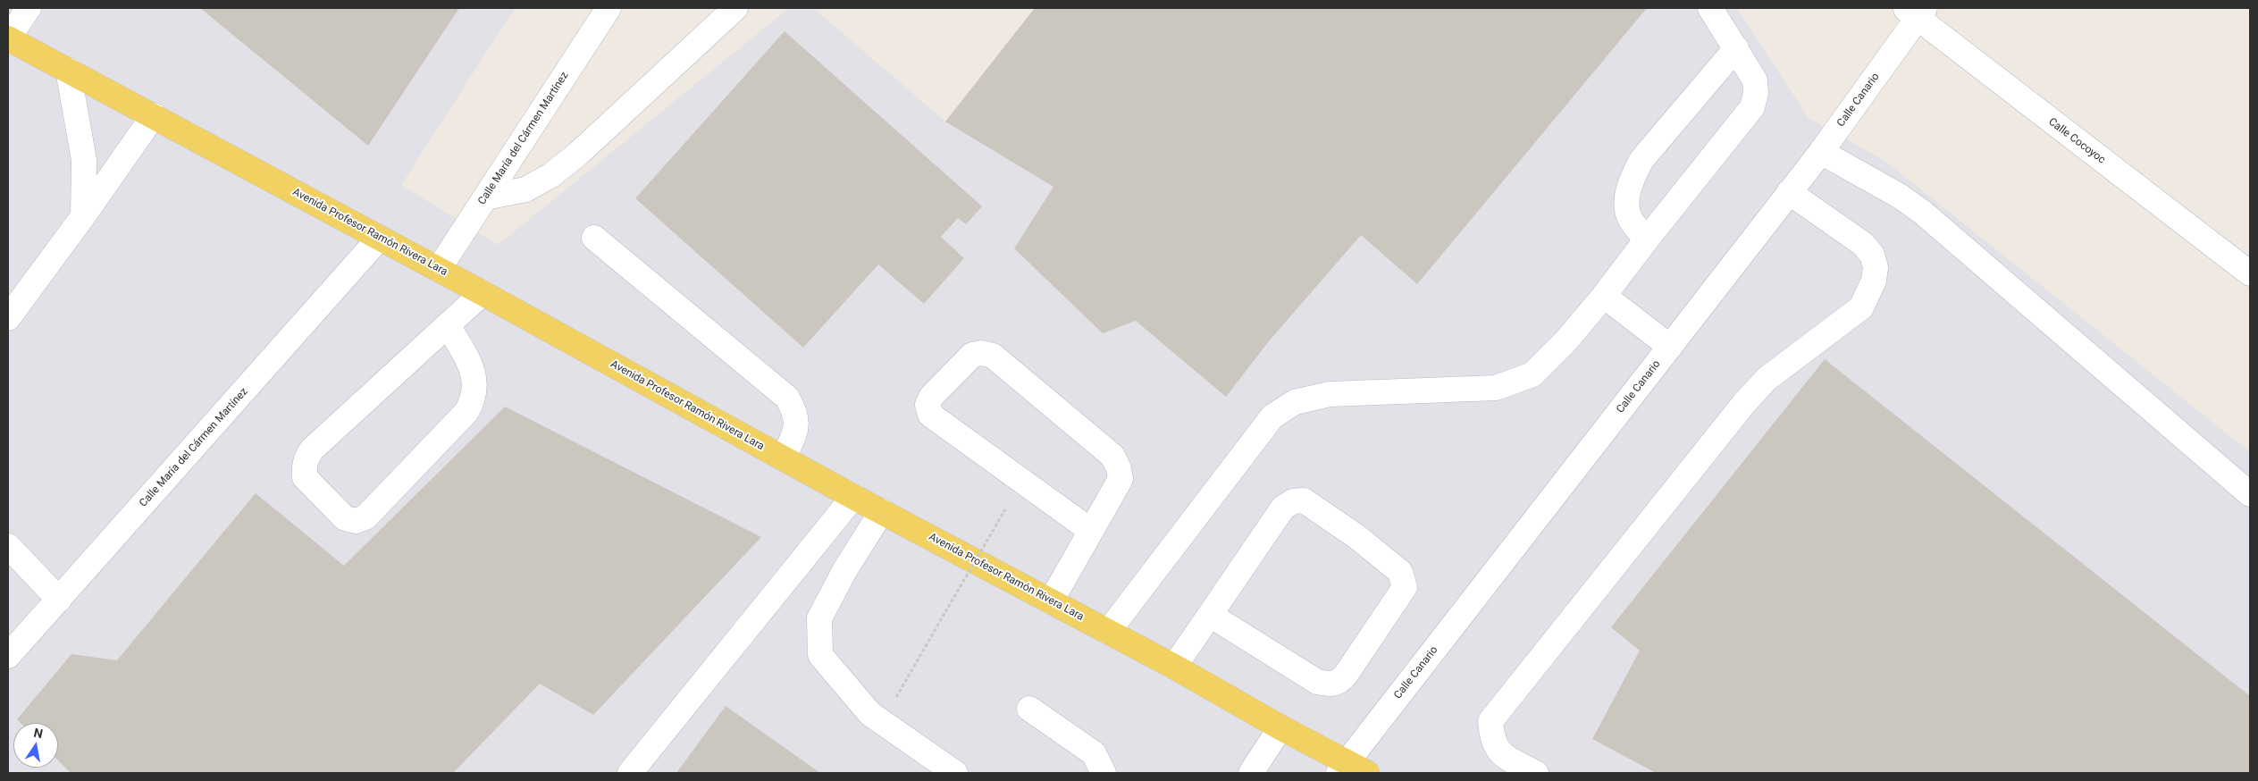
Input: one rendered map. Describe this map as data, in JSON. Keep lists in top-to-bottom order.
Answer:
{
  "streets": {
    "main road": ["Avenida Profesor Ramón Rivera Lara"],
    "street": ["Calle Canario", "Calle María del Cármen Martínez", "Calle Cocoyoc"]
  },
  "crossings": [
    ["Calle Canario", "Calle Cocoyoc"],
    ["Calle Canario", "Avenida Profesor Ramón Rivera Lara"],
    ["Calle María del Cármen Martínez", "Avenida Profesor Ramón Rivera Lara"]
  ],
  "north": "top"
}
